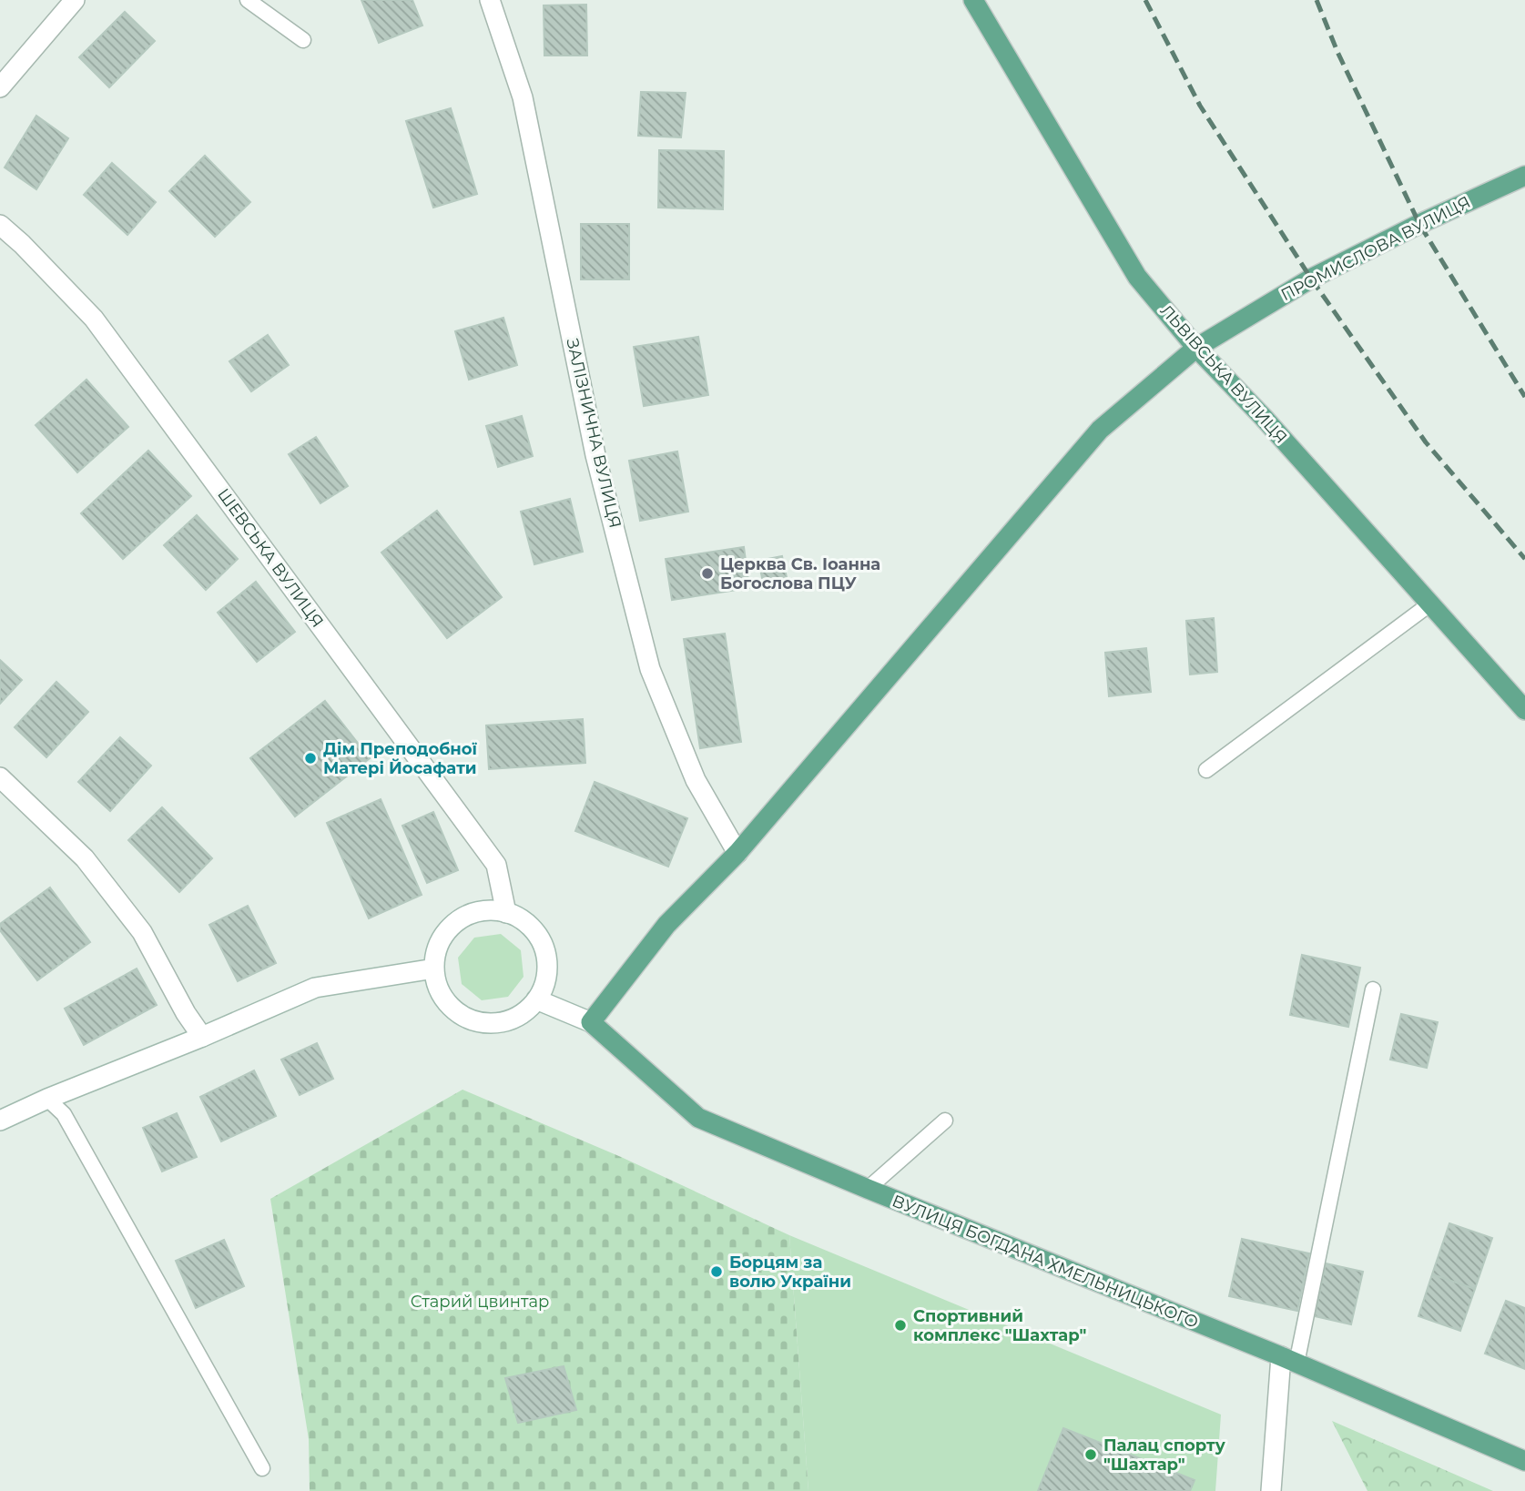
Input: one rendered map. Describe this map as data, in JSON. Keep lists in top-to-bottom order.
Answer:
{
  "streets": {
    "main road": ["ПРОМИСЛОВА ВУЛИЦЯ", "ЛЬВІВСЬКА ВУЛИЦЯ", "ВУЛИЦЯ БОГДАНА ХМЕЛЬНИЦЬКОГО"],
    "street": ["ЗАЛІЗНИЧНА ВУЛИЦЯ", "ШЕВСЬКА ВУЛИЦЯ"]
  },
  "crossings": [
    ["ПРОМИСЛОВА ВУЛИЦЯ", "ЛЬВІВСЬКА ВУЛИЦЯ"],
    ["ПРОМИСЛОВА ВУЛИЦЯ", "ЗАЛІЗНИЧНА ВУЛИЦЯ"],
    ["ПРОМИСЛОВА ВУЛИЦЯ", "ВУЛИЦЯ БОГДАНА ХМЕЛЬНИЦЬКОГО"]
  ],
  "parks": ["Старий цвинтар"],
  "places": [
    "Церква Св. Іоанна Богослова ПЦУ",
    "Дім Преподобної Матері Йосафати",
    "Борцям за волю України",
    "Спортивний комплекс \"Шахтар\"",
    "Палац спорту \"Шахтар\""
  ]
}
